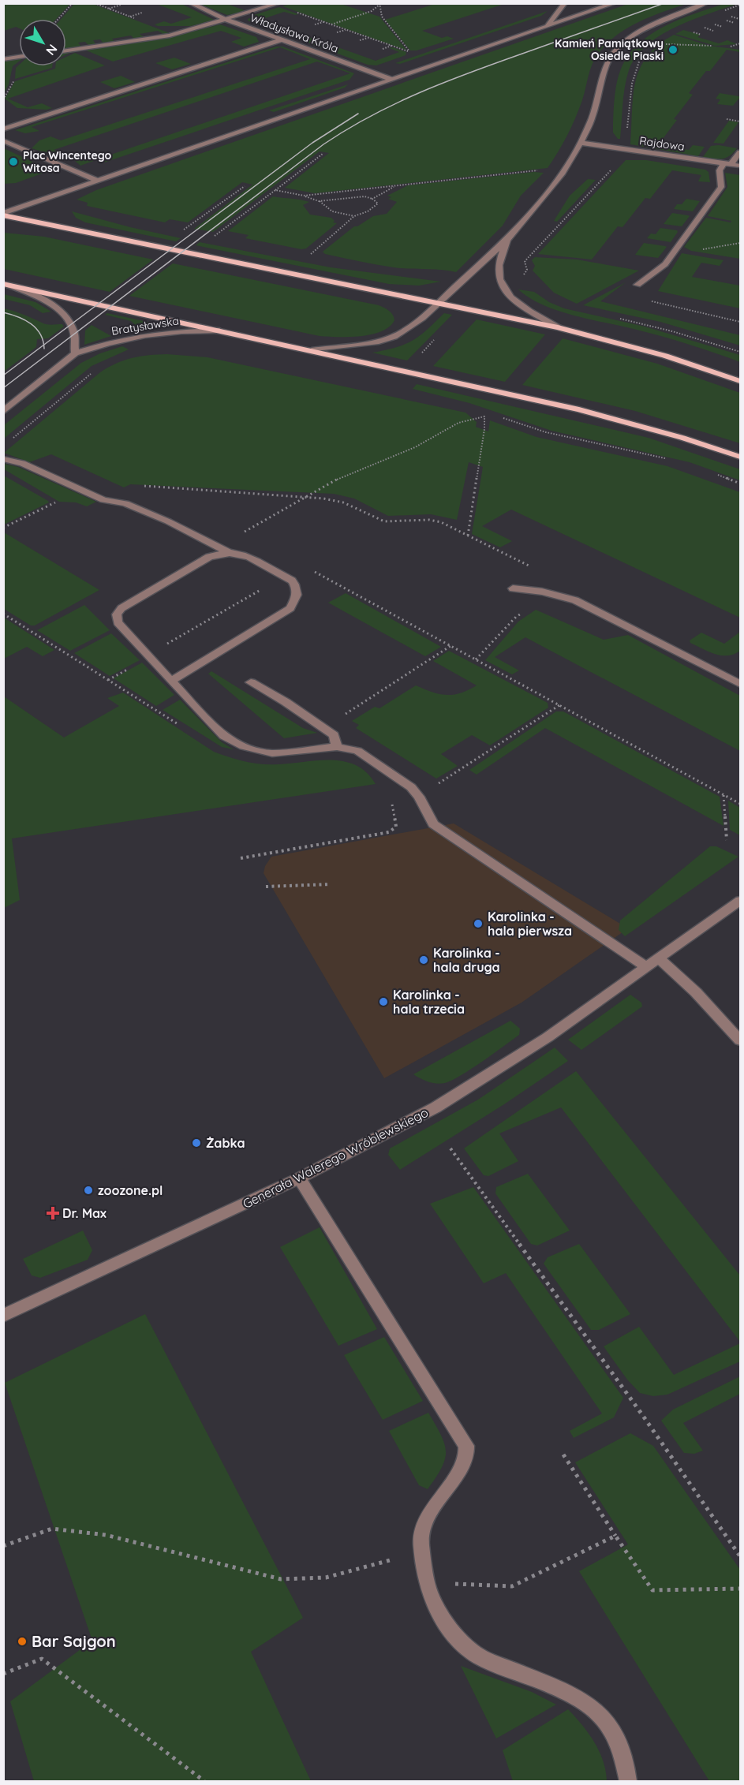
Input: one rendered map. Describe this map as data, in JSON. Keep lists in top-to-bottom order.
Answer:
{
  "streets": {
    "street": [
      "Władysława Króla",
      "Rajdowa",
      "Bratysławska",
      "Generała Walerego Wróblewskiego"
    ]
  },
  "places": {
    "other": [
      "Kamień Pamiątkowy Osiedle Piaski",
      "Plac Wincentego Witosa",
      "Karolinka - hala pierwsza",
      "Karolinka - hala druga",
      "Karolinka - hala trzecia",
      "Żabka",
      "zoozone.pl",
      "Bar Sajgon"
    ],
    "health": ["Dr. Max"]
  },
  "north": "bottom right"
}
